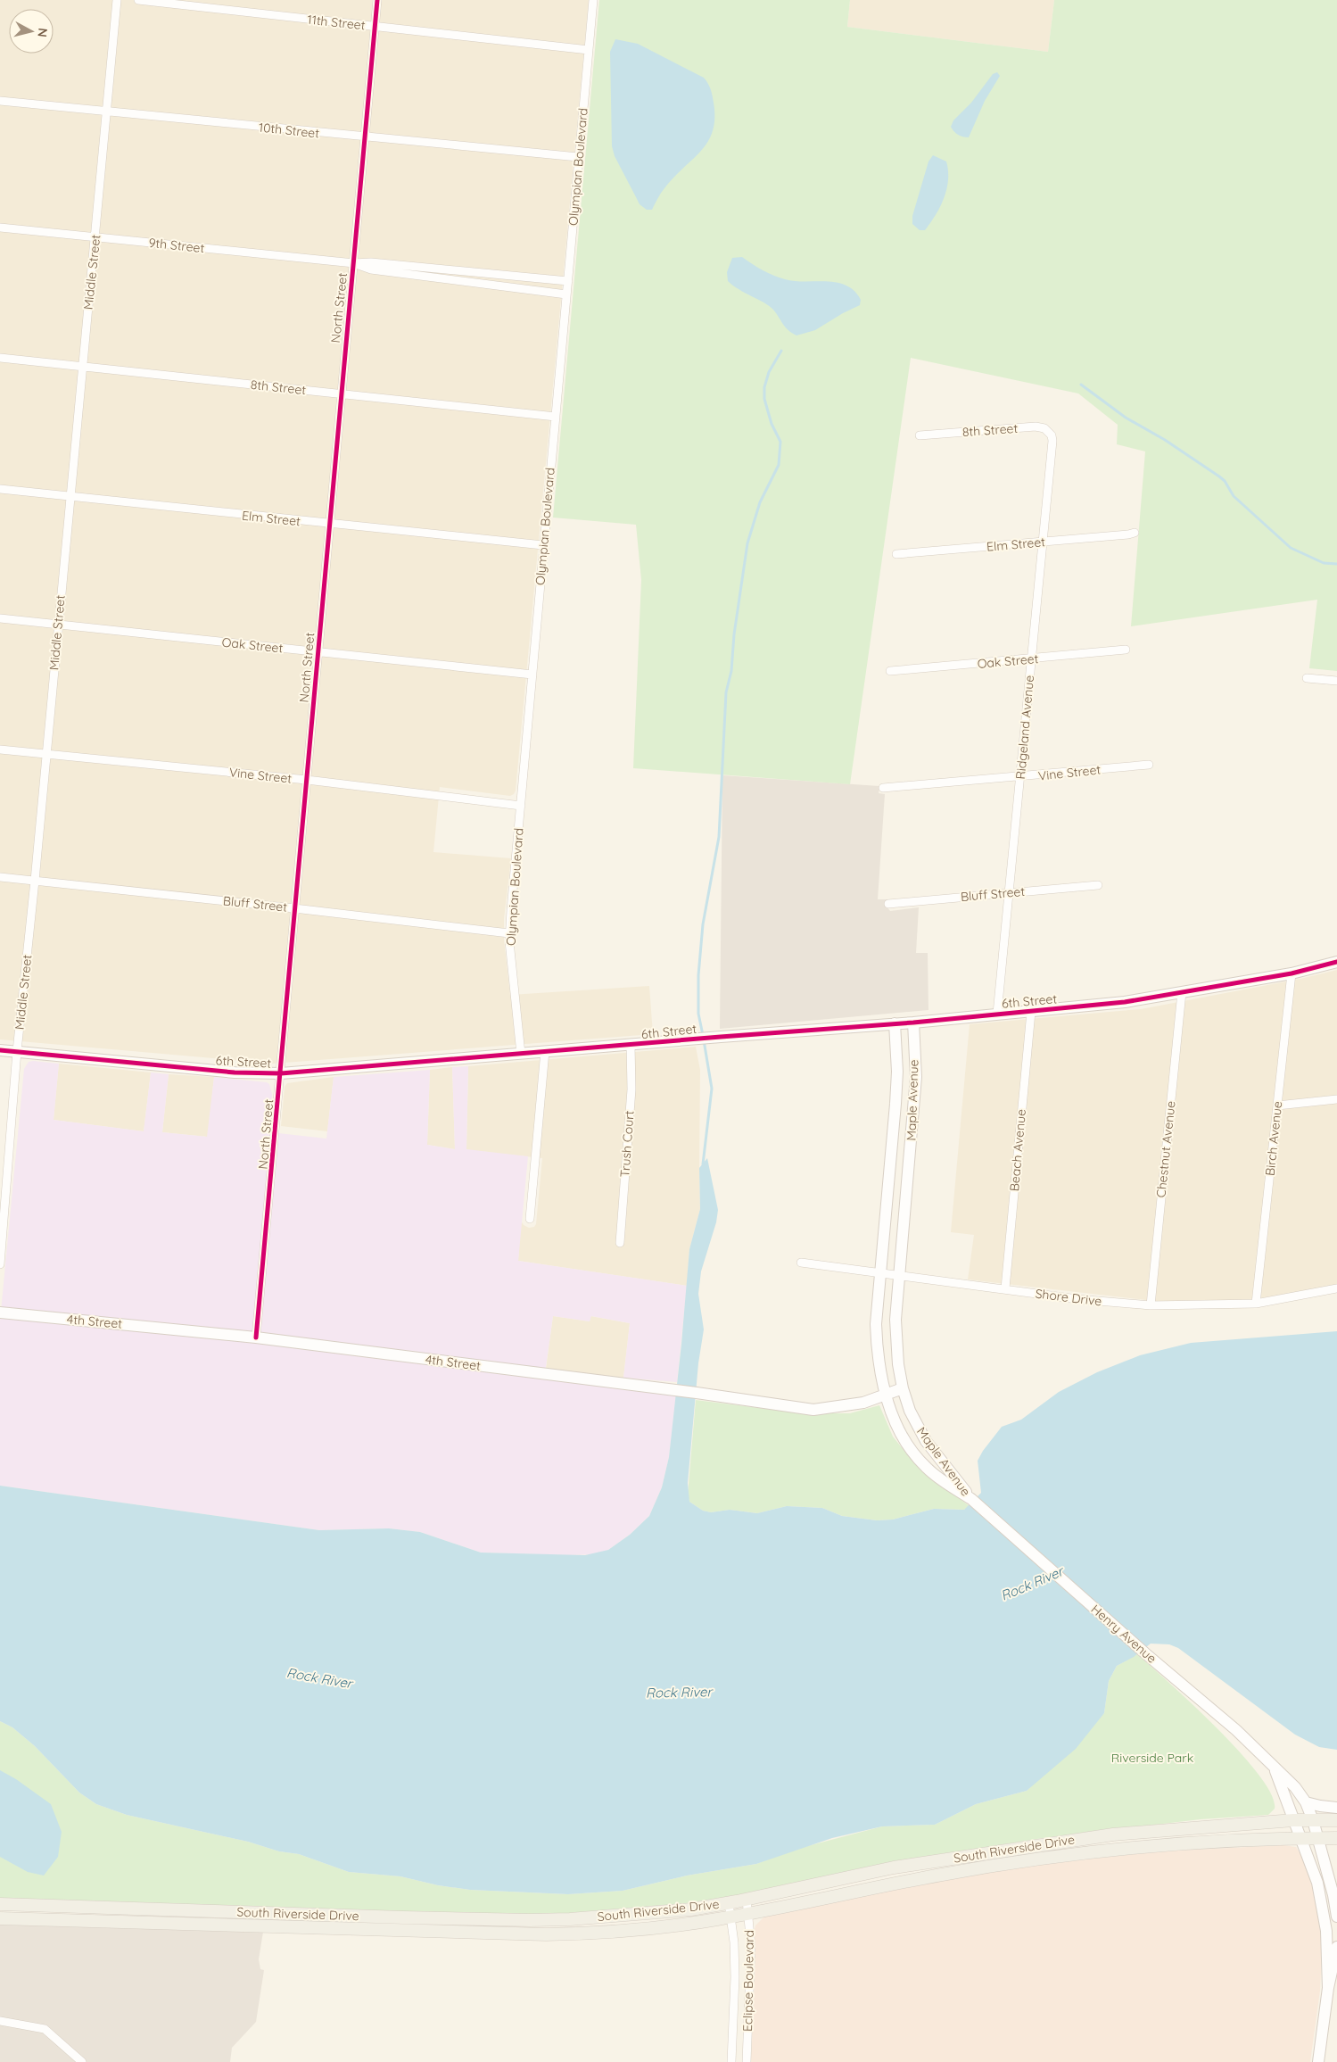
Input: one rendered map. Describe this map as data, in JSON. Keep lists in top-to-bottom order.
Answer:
{
  "streets": {
    "main road": ["South Riverside Drive"],
    "street": [
      "11th Street",
      "10th Street",
      "Olympian Boulevard",
      "9th Street",
      "Middle Street",
      "North Street",
      "8th Street",
      "Elm Street",
      "Oak Street",
      "Ridgeland Avenue",
      "Vine Street",
      "Bluff Street",
      "6th Street",
      "Maple Avenue",
      "Birch Avenue",
      "Trush Court",
      "Chestnut Avenue",
      "Beach Avenue",
      "Shore Drive",
      "4th Street",
      "Henry Avenue",
      "Eclipse Boulevard"
    ]
  },
  "crossings": [
    ["11th Street", "Olympian Boulevard"],
    ["11th Street", "North Street"],
    ["10th Street", "Olympian Boulevard"],
    ["10th Street", "Middle Street"],
    ["10th Street", "North Street"],
    ["Olympian Boulevard", "9th Street"],
    ["Olympian Boulevard", "8th Street"],
    ["Olympian Boulevard", "Elm Street"],
    ["Olympian Boulevard", "Oak Street"],
    ["Olympian Boulevard", "Vine Street"],
    ["Olympian Boulevard", "Bluff Street"],
    ["Olympian Boulevard", "6th Street"],
    ["9th Street", "Middle Street"],
    ["9th Street", "North Street"],
    ["Middle Street", "8th Street"],
    ["Middle Street", "Elm Street"],
    ["Middle Street", "Oak Street"],
    ["Middle Street", "Vine Street"],
    ["Middle Street", "Bluff Street"],
    ["Middle Street", "6th Street"],
    ["North Street", "8th Street"],
    ["North Street", "Elm Street"],
    ["North Street", "Oak Street"],
    ["North Street", "Vine Street"],
    ["North Street", "Bluff Street"],
    ["North Street", "6th Street"],
    ["North Street", "4th Street"],
    ["8th Street", "Ridgeland Avenue"],
    ["Elm Street", "Ridgeland Avenue"],
    ["Oak Street", "Ridgeland Avenue"],
    ["Ridgeland Avenue", "Vine Street"],
    ["Ridgeland Avenue", "Bluff Street"],
    ["Ridgeland Avenue", "6th Street"],
    ["6th Street", "Maple Avenue"],
    ["6th Street", "Birch Avenue"],
    ["6th Street", "Trush Court"],
    ["6th Street", "Chestnut Avenue"],
    ["6th Street", "Beach Avenue"],
    ["Maple Avenue", "Shore Drive"],
    ["Maple Avenue", "4th Street"],
    ["Maple Avenue", "Henry Avenue"],
    ["Birch Avenue", "Shore Drive"],
    ["Chestnut Avenue", "Shore Drive"],
    ["Beach Avenue", "Shore Drive"],
    ["Henry Avenue", "South Riverside Drive"],
    ["South Riverside Drive", "Eclipse Boulevard"]
  ],
  "water": ["Rock River"],
  "parks": ["Riverside Park"],
  "north": "right"
}
